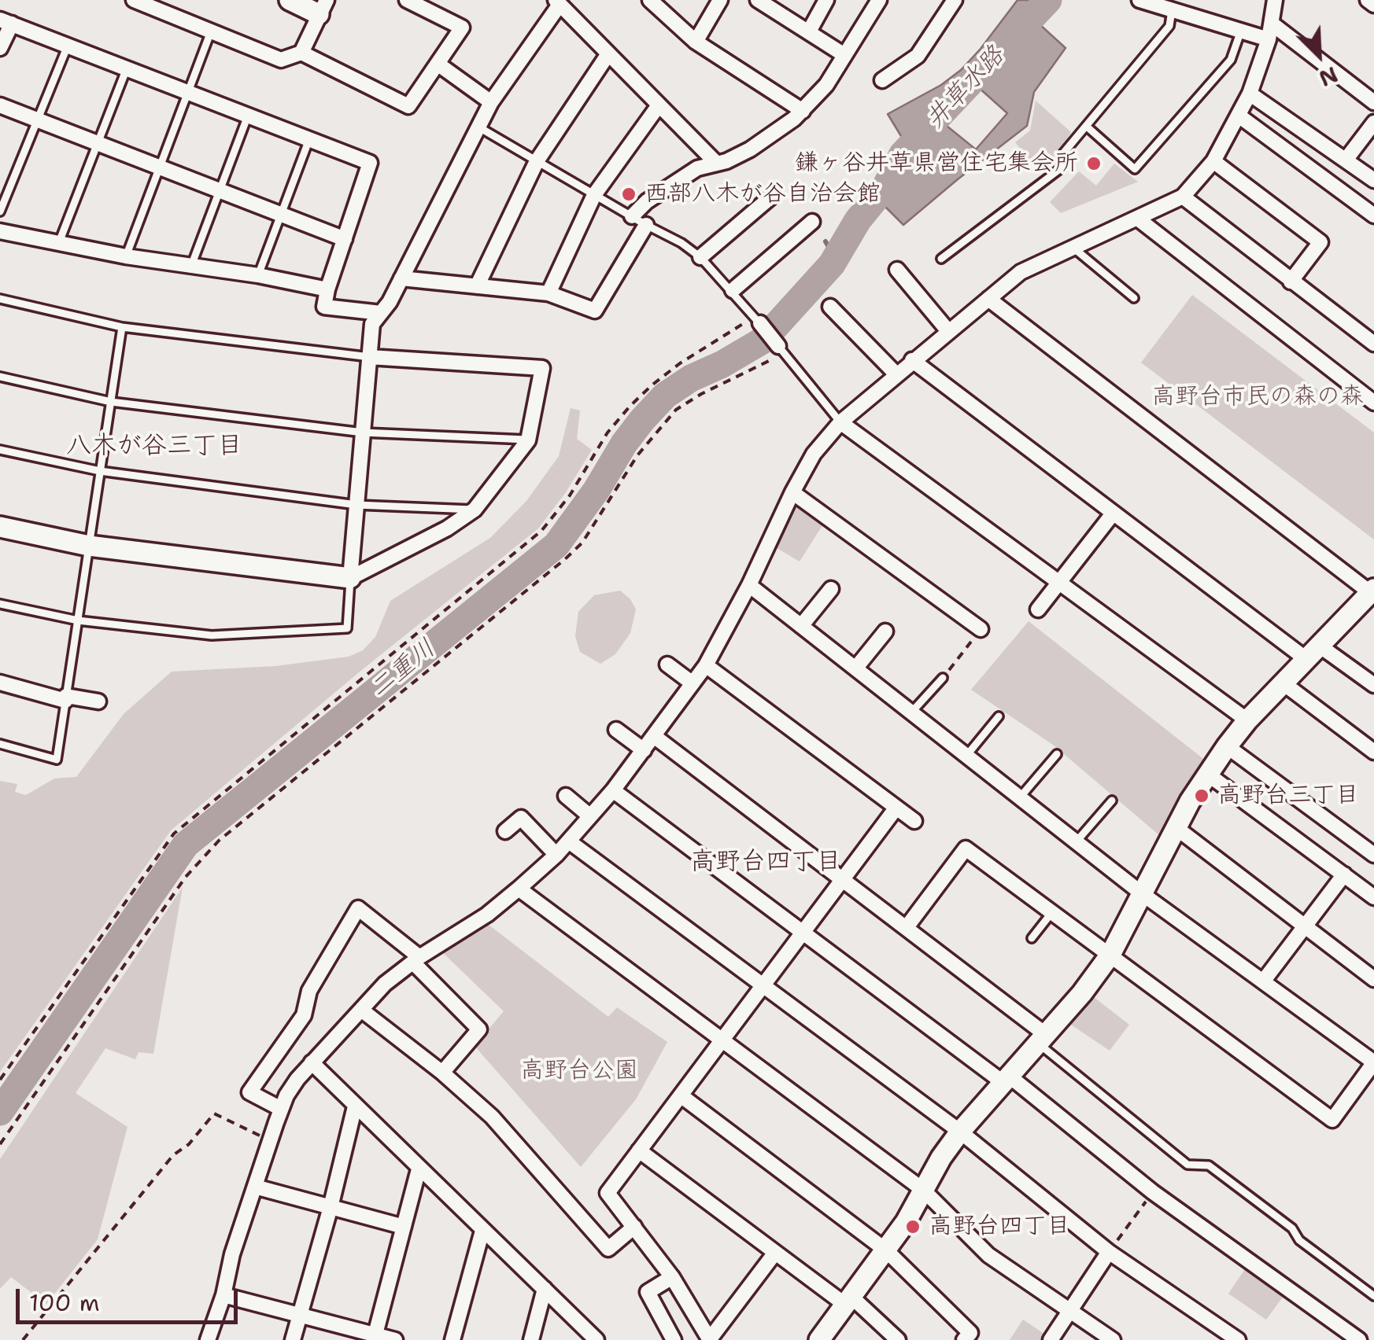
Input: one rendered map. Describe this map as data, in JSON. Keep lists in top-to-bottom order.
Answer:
{
  "districts": ["八木が谷三丁目", "高野台四丁目"],
  "water": ["井草水路", "二重川"],
  "parks": ["高野台市民の森の森", "高野台公園"],
  "places": [
    "鎌ヶ谷井草県営住宅集会所",
    "西部八木が谷自治会館",
    "高野台三丁目",
    "高野台四丁目"
  ],
  "scale_bar": "100 m",
  "north": "bottom right"
}
